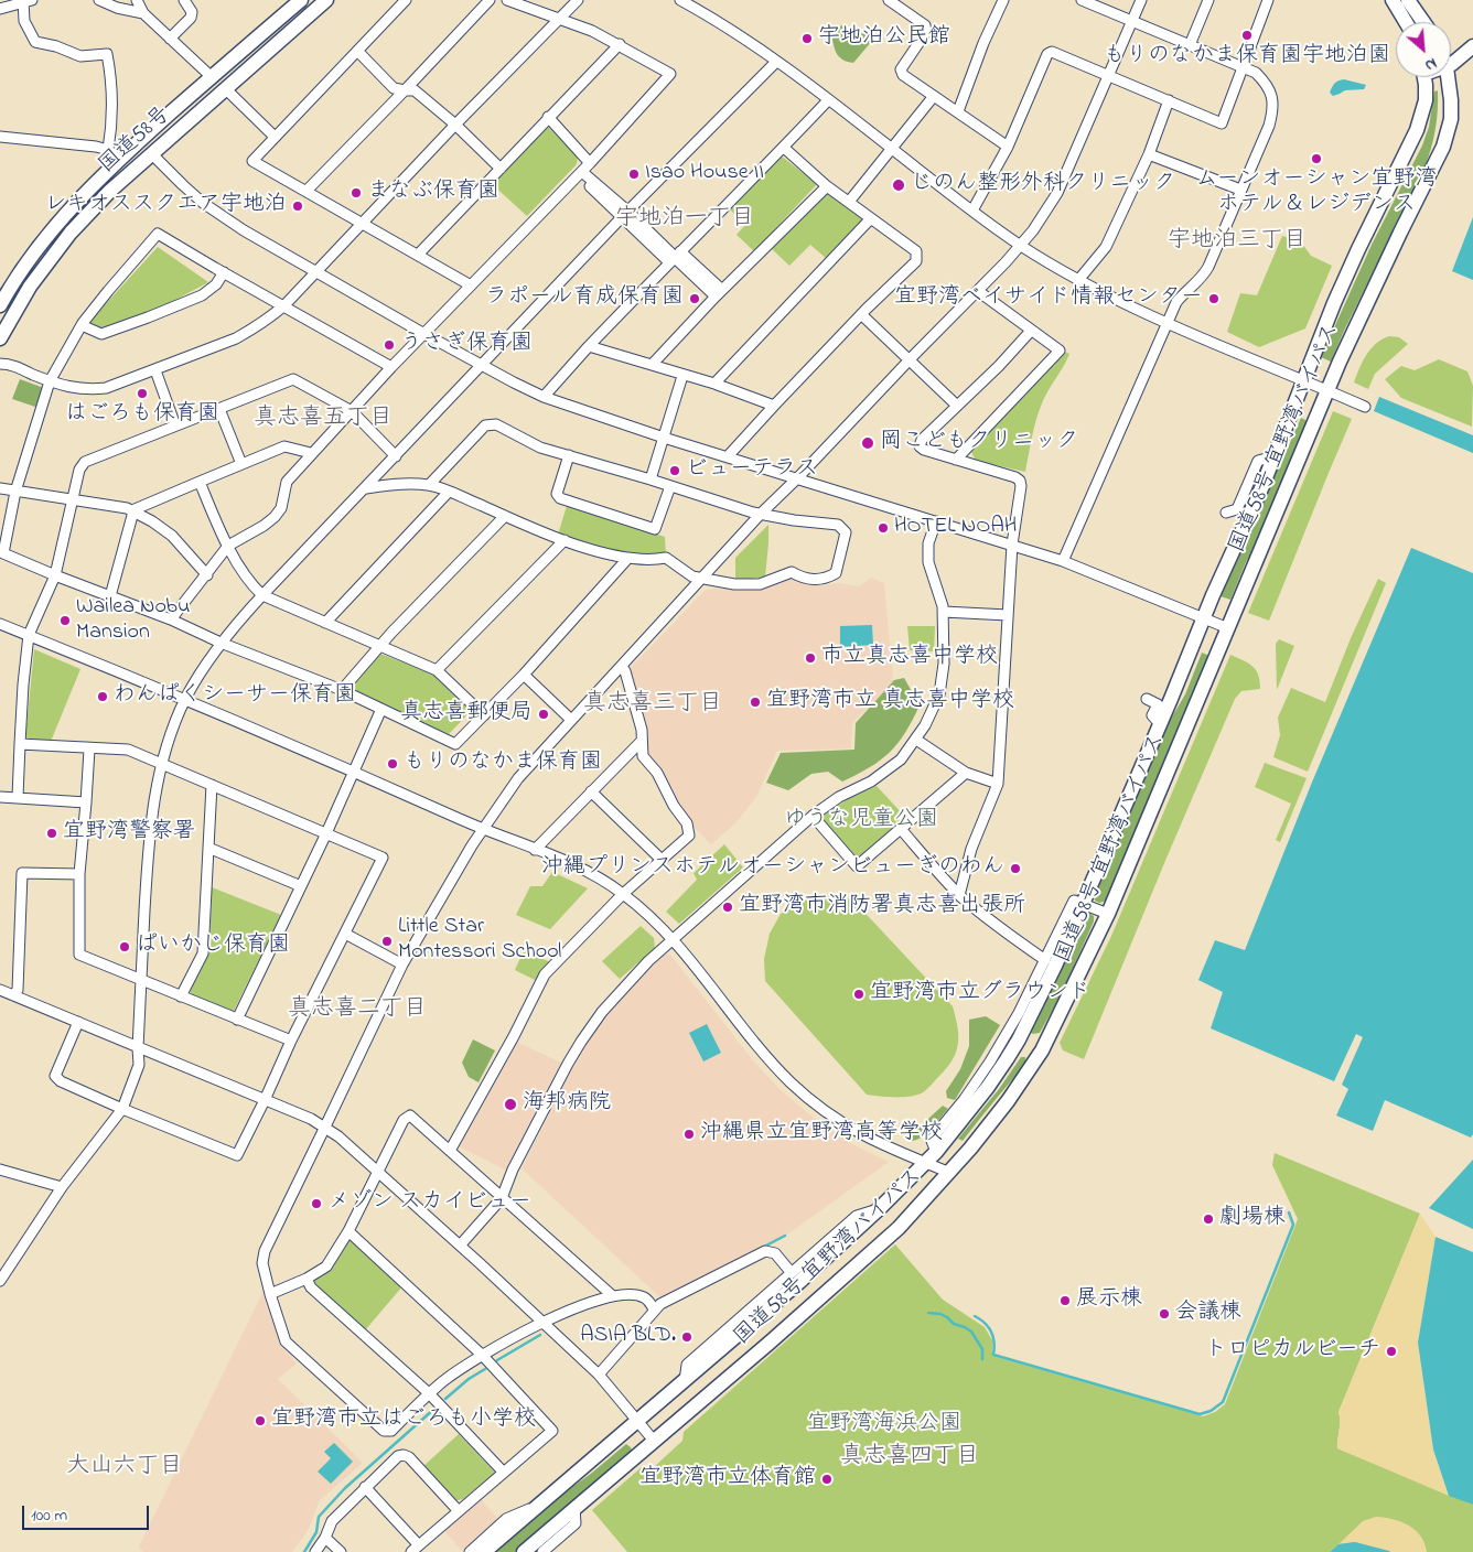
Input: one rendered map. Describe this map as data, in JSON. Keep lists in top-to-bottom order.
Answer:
{
  "streets": {
    "highway": ["国道58号", "国道58号 宜野湾バイパス"]
  },
  "districts": [
    "宇地泊一丁目",
    "宇地泊三丁目",
    "真志喜五丁目",
    "真志喜三丁目",
    "真志喜二丁目",
    "真志喜四丁目",
    "大山六丁目"
  ],
  "parks": ["ゆうな児童公園", "宜野湾海浜公園"],
  "places": [
    "もりのなかま保育園宇地泊園",
    "宇地泊公民館",
    "ムーンオーシャン宜野湾 ホテル＆レジデンス",
    "Isao House II",
    "じのん整形外科クリニック",
    "まなぶ保育園",
    "レキオススクエア宇地泊",
    "ラポール育成保育園",
    "宜野湾ベイサイド情報センター",
    "うさぎ保育園",
    "はごろも保育園",
    "岡こどもクリニック",
    "ビューテラス",
    "HOTEL NOAH",
    "Wailea Nobu Mansion",
    "市立真志喜中学校",
    "わんぱくシーサー保育園",
    "宜野湾市立 真志喜中学校",
    "真志喜郵便局",
    "もりのなかま保育園",
    "宜野湾警察署",
    "沖縄プリンスホテルオーシャンビューぎのわん",
    "宜野湾市消防署真志喜出張所",
    "Little Star Montessori School",
    "ぱいかじ保育園",
    "宜野湾市立グラウンド",
    "海邦病院",
    "沖縄県立宜野湾高等学校",
    "メゾン スカイビュー",
    "劇場棟",
    "展示棟",
    "会議棟",
    "ASIA BLD.",
    "トロピカルビーチ",
    "宜野湾市立はごろも小学校",
    "宜野湾市立体育館"
  ],
  "scale_bar": "100 m",
  "north": "bottom right"
}
